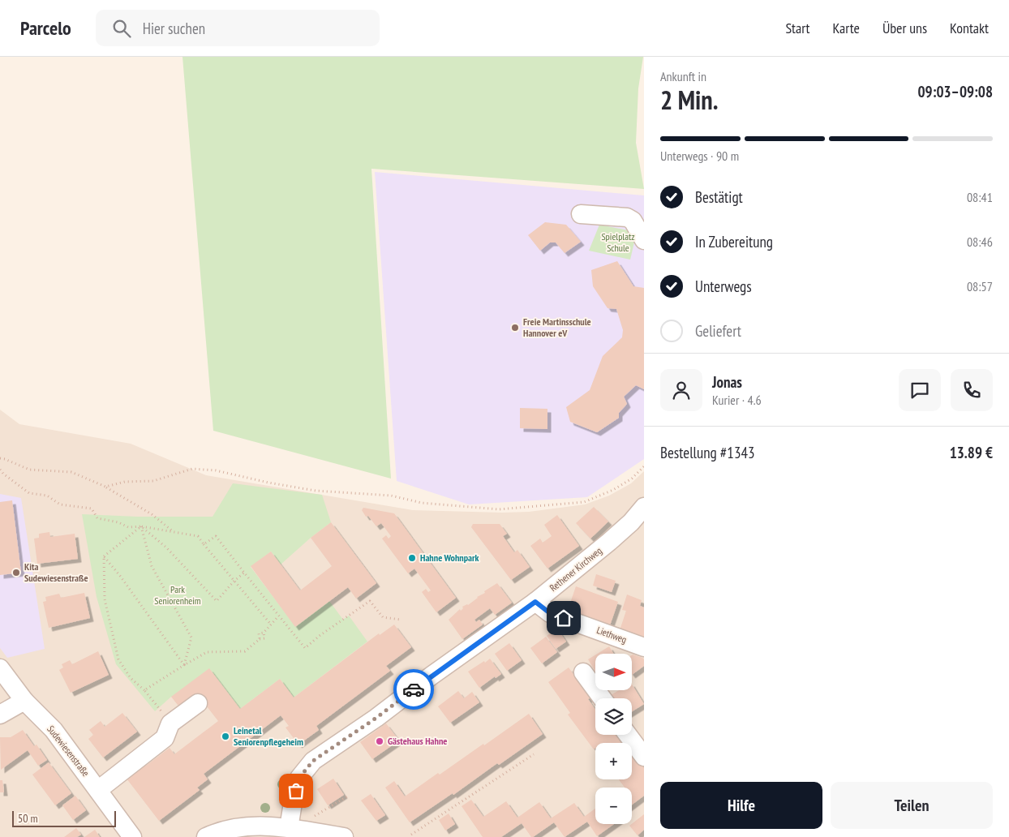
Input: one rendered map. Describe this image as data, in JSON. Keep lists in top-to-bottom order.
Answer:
{
  "streets": {
    "street": ["Rethener Kirchweg", "Liethweg", "Sudewiesenstraße"]
  },
  "crossings": [
    ["Rethener Kirchweg", "Liethweg"]
  ],
  "parks": ["Spielplatz Schule", "Park Seniorenheim"],
  "places": [
    "Freie Martinsschule Hannover eV",
    "Hahne Wohnpark",
    "Kita Sudewiesenstraße",
    "Leinetal Seniorenpflegeheim",
    "Gästehaus Hahne"
  ],
  "scale_bar": "50 m",
  "north": "right",
  "page": {
    "header": "Parcelo",
    "search": "Hier suchen",
    "nav": [
      "Start",
      "Karte",
      "Über uns",
      "Kontakt"
    ],
    "heading": ["2 Min.", "Ankunft in", "09:03–09:08"],
    "panel": [
      "Jonas",
      "Kurier · 4.6",
      "Bestellung #1343",
      "13.89 €"
    ],
    "bar": "Unterwegs · 90 m",
    "list": [
      ["Bestätigt", "08:41"],
      ["In Zubereitung", "08:46"],
      ["Unterwegs", "08:57"],
      "Geliefert"
    ],
    "map_buttons": ["+", "−"],
    "buttons": ["Hilfe", "Teilen"],
    "scale": "50 m"
  }
}
